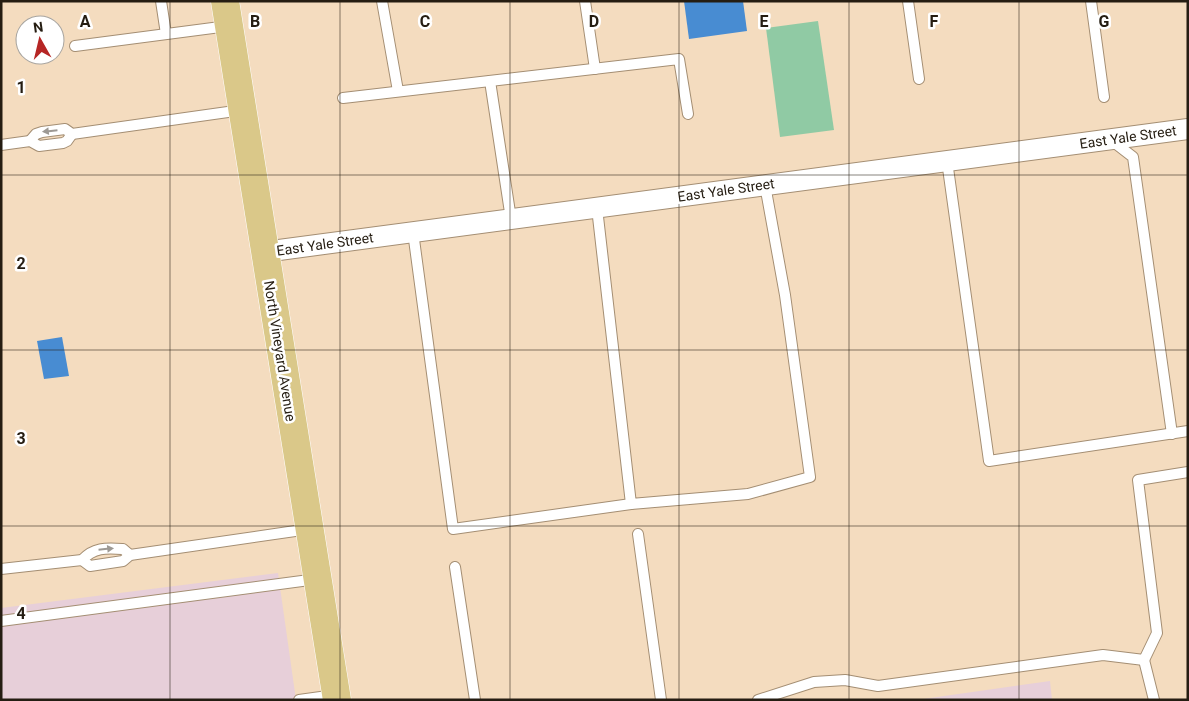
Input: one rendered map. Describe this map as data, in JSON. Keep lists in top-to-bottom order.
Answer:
{
  "streets": {
    "main road": ["North Vineyard Avenue"],
    "street": ["East Yale Street"]
  },
  "crossings": [
    ["East Yale Street", "North Vineyard Avenue"]
  ],
  "north": "top",
  "grid": {
    "columns": [
      "A",
      "B",
      "C",
      "D",
      "E",
      "F",
      "G"
    ],
    "rows": [
      "1",
      "2",
      "3",
      "4"
    ]
  }
}
